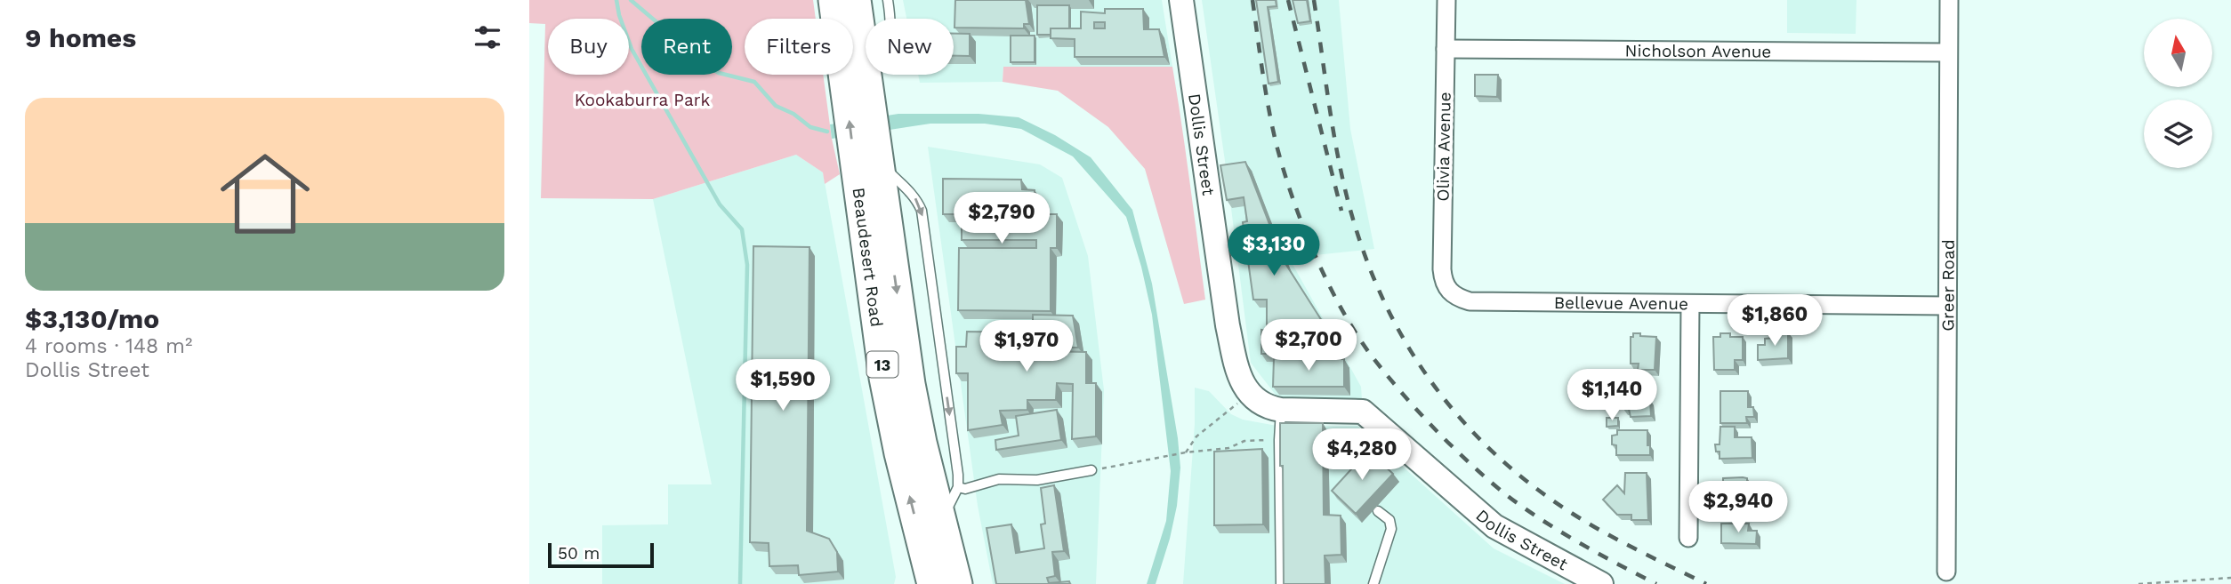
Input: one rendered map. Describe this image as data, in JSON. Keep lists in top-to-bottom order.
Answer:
{
  "streets": {
    "highway": ["Beaudesert Road", "13"],
    "street": [
      "Nicholson Avenue",
      "Dollis Street",
      "Olivia Avenue",
      "Greer Road",
      "Bellevue Avenue"
    ]
  },
  "crossings": [
    ["Nicholson Avenue", "Olivia Avenue"],
    ["Nicholson Avenue", "Greer Road"],
    ["Olivia Avenue", "Bellevue Avenue"],
    ["Greer Road", "Bellevue Avenue"]
  ],
  "parks": ["Kookaburra Park"],
  "scale_bar": "50 m",
  "north": "top",
  "page": {
    "heading": "9 homes",
    "chip": [
      "Buy",
      "Rent",
      "Filters",
      "New"
    ],
    "list": [
      {
        "name": "$3,130/mo",
        "note": "4 rooms · 148 m² · Dollis Street"
      }
    ],
    "price": [
      "$2,790",
      "$3,130",
      "$1,860",
      "$2,700",
      "$1,970",
      "$1,590",
      "$1,140",
      "$4,280",
      "$2,940"
    ],
    "scale": "50 m"
  }
}
